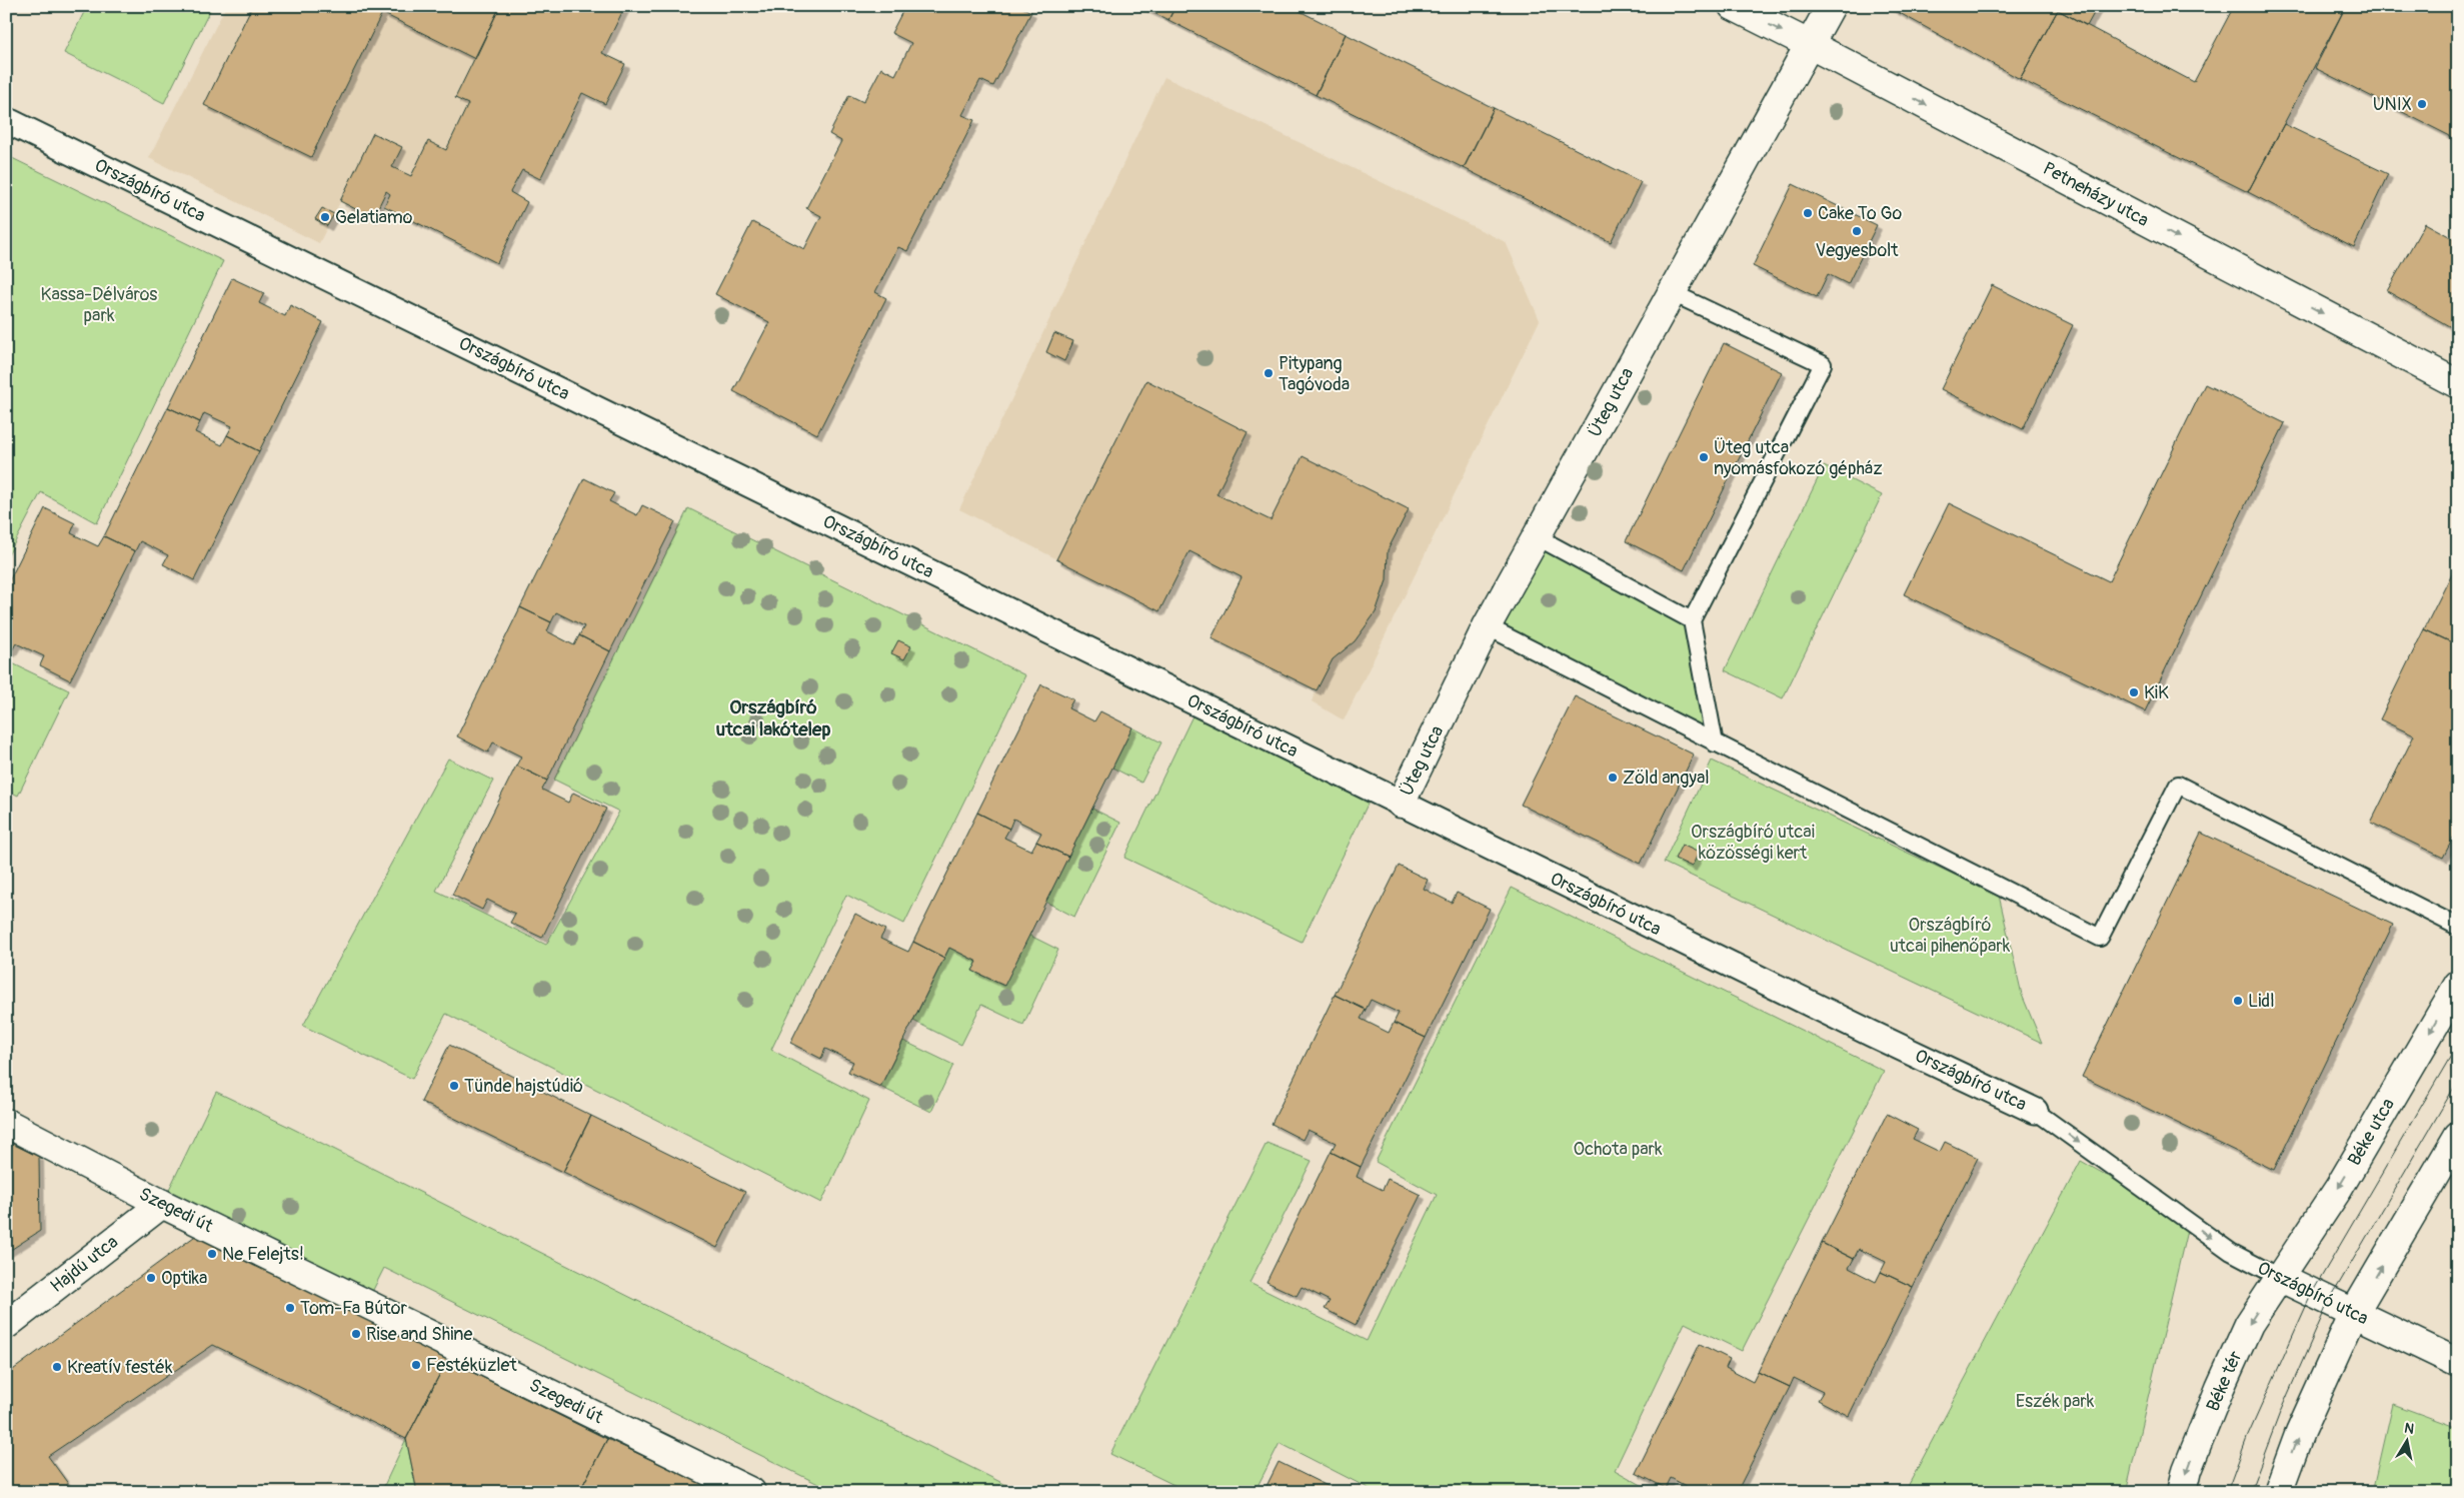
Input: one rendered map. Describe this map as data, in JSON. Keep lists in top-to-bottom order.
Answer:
{
  "streets": {
    "street": [
      "Országbíró utca",
      "Petneházy utca",
      "Üteg utca",
      "Béke utca",
      "Szegedi út",
      "Hajdú utca",
      "Béke tér"
    ]
  },
  "crossings": [
    ["Országbíró utca", "Üteg utca"],
    ["Országbíró utca", "Béke utca"],
    ["Országbíró utca", "Béke tér"],
    ["Petneházy utca", "Üteg utca"],
    ["Béke utca", "Béke tér"],
    ["Szegedi út", "Hajdú utca"]
  ],
  "one_way": ["Petneházy utca"],
  "districts": ["Országbíró utcai lakótelep"],
  "parks": [
    "Kassa-Délváros park",
    "Országbíró utcai közösségi kert",
    "Országbíró utcai pihenőpark",
    "Ochota park",
    "Eszék park"
  ],
  "places": [
    "UNIX",
    "Cake To Go",
    "Gelatiamo",
    "Vegyesbolt",
    "Pitypang Tagóvoda",
    "Üteg utca nyomásfokozó gépház",
    "KiK",
    "Zöld angyal",
    "Lidl",
    "Tünde hajstúdió",
    "Ne Felejts!",
    "Optika",
    "Tom-Fa Bútor",
    "Rise and Shine",
    "Festéküzlet",
    "Kreatív festék"
  ],
  "north": "top"
}
